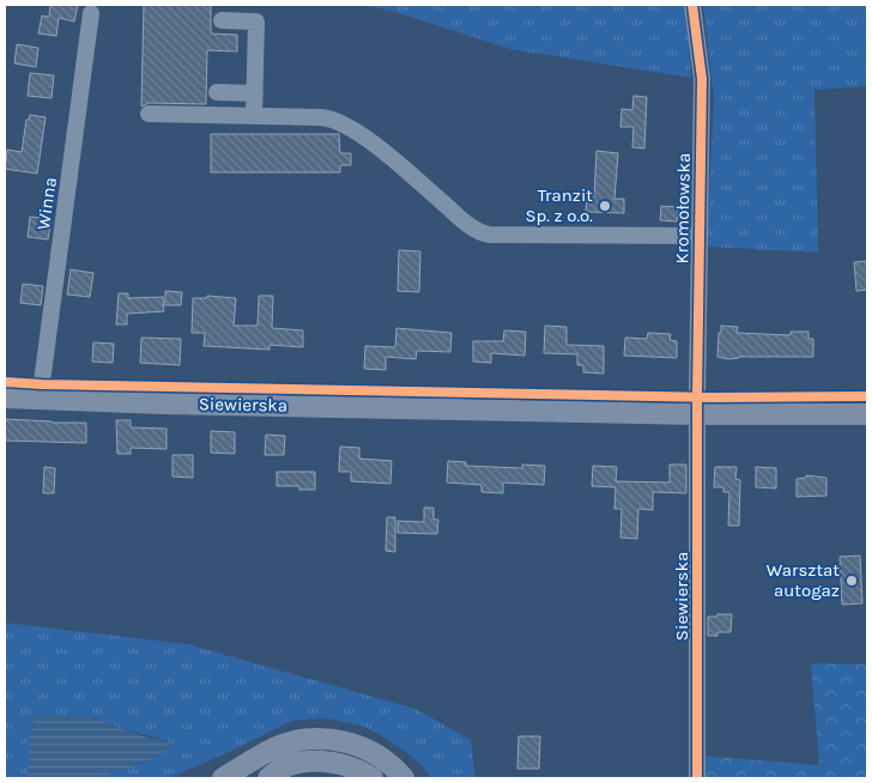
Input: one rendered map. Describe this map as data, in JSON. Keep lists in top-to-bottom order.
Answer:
{
  "streets": {
    "main road": ["Siewierska"],
    "street": ["Winna", "Kromołowska"]
  },
  "crossings": [
    ["Winna", "Siewierska"],
    ["Kromołowska", "Siewierska"]
  ],
  "places": ["Tranzit Sp. z o.o.", "Warsztat autogaz"]
}
